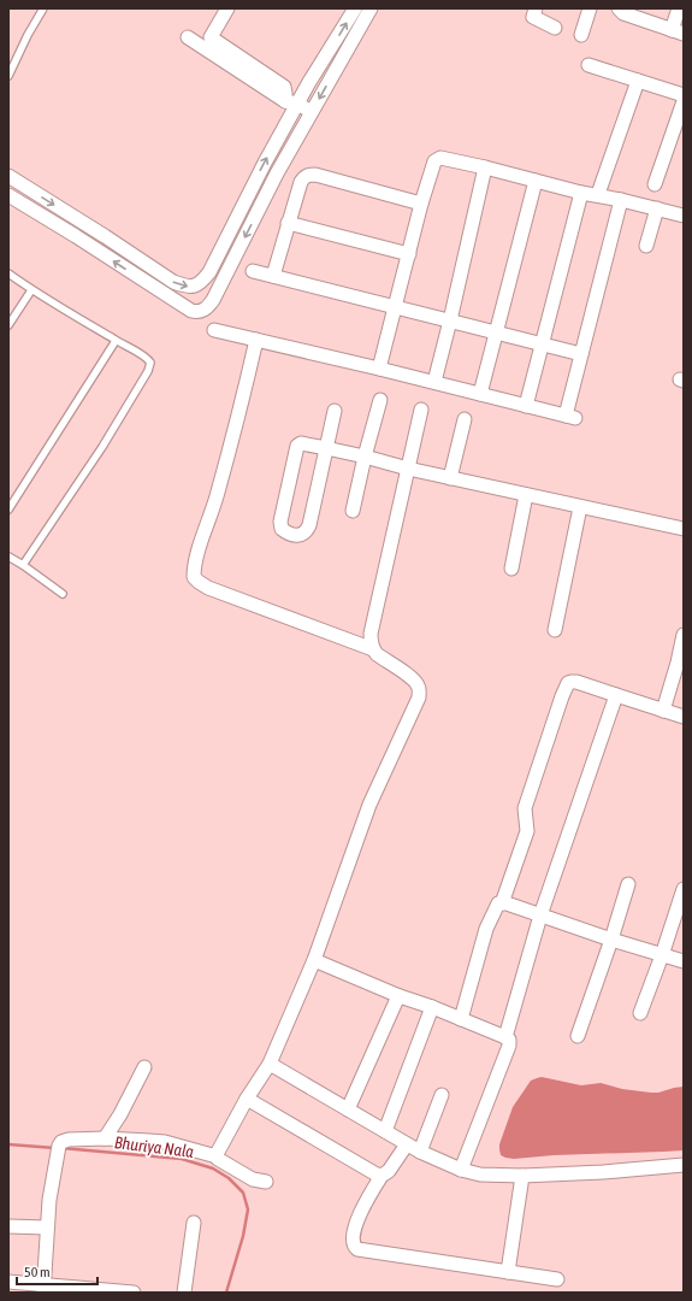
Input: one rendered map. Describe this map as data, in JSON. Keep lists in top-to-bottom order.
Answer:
{
  "water": ["Bhuriya Nala"],
  "scale_bar": "50 m"
}
